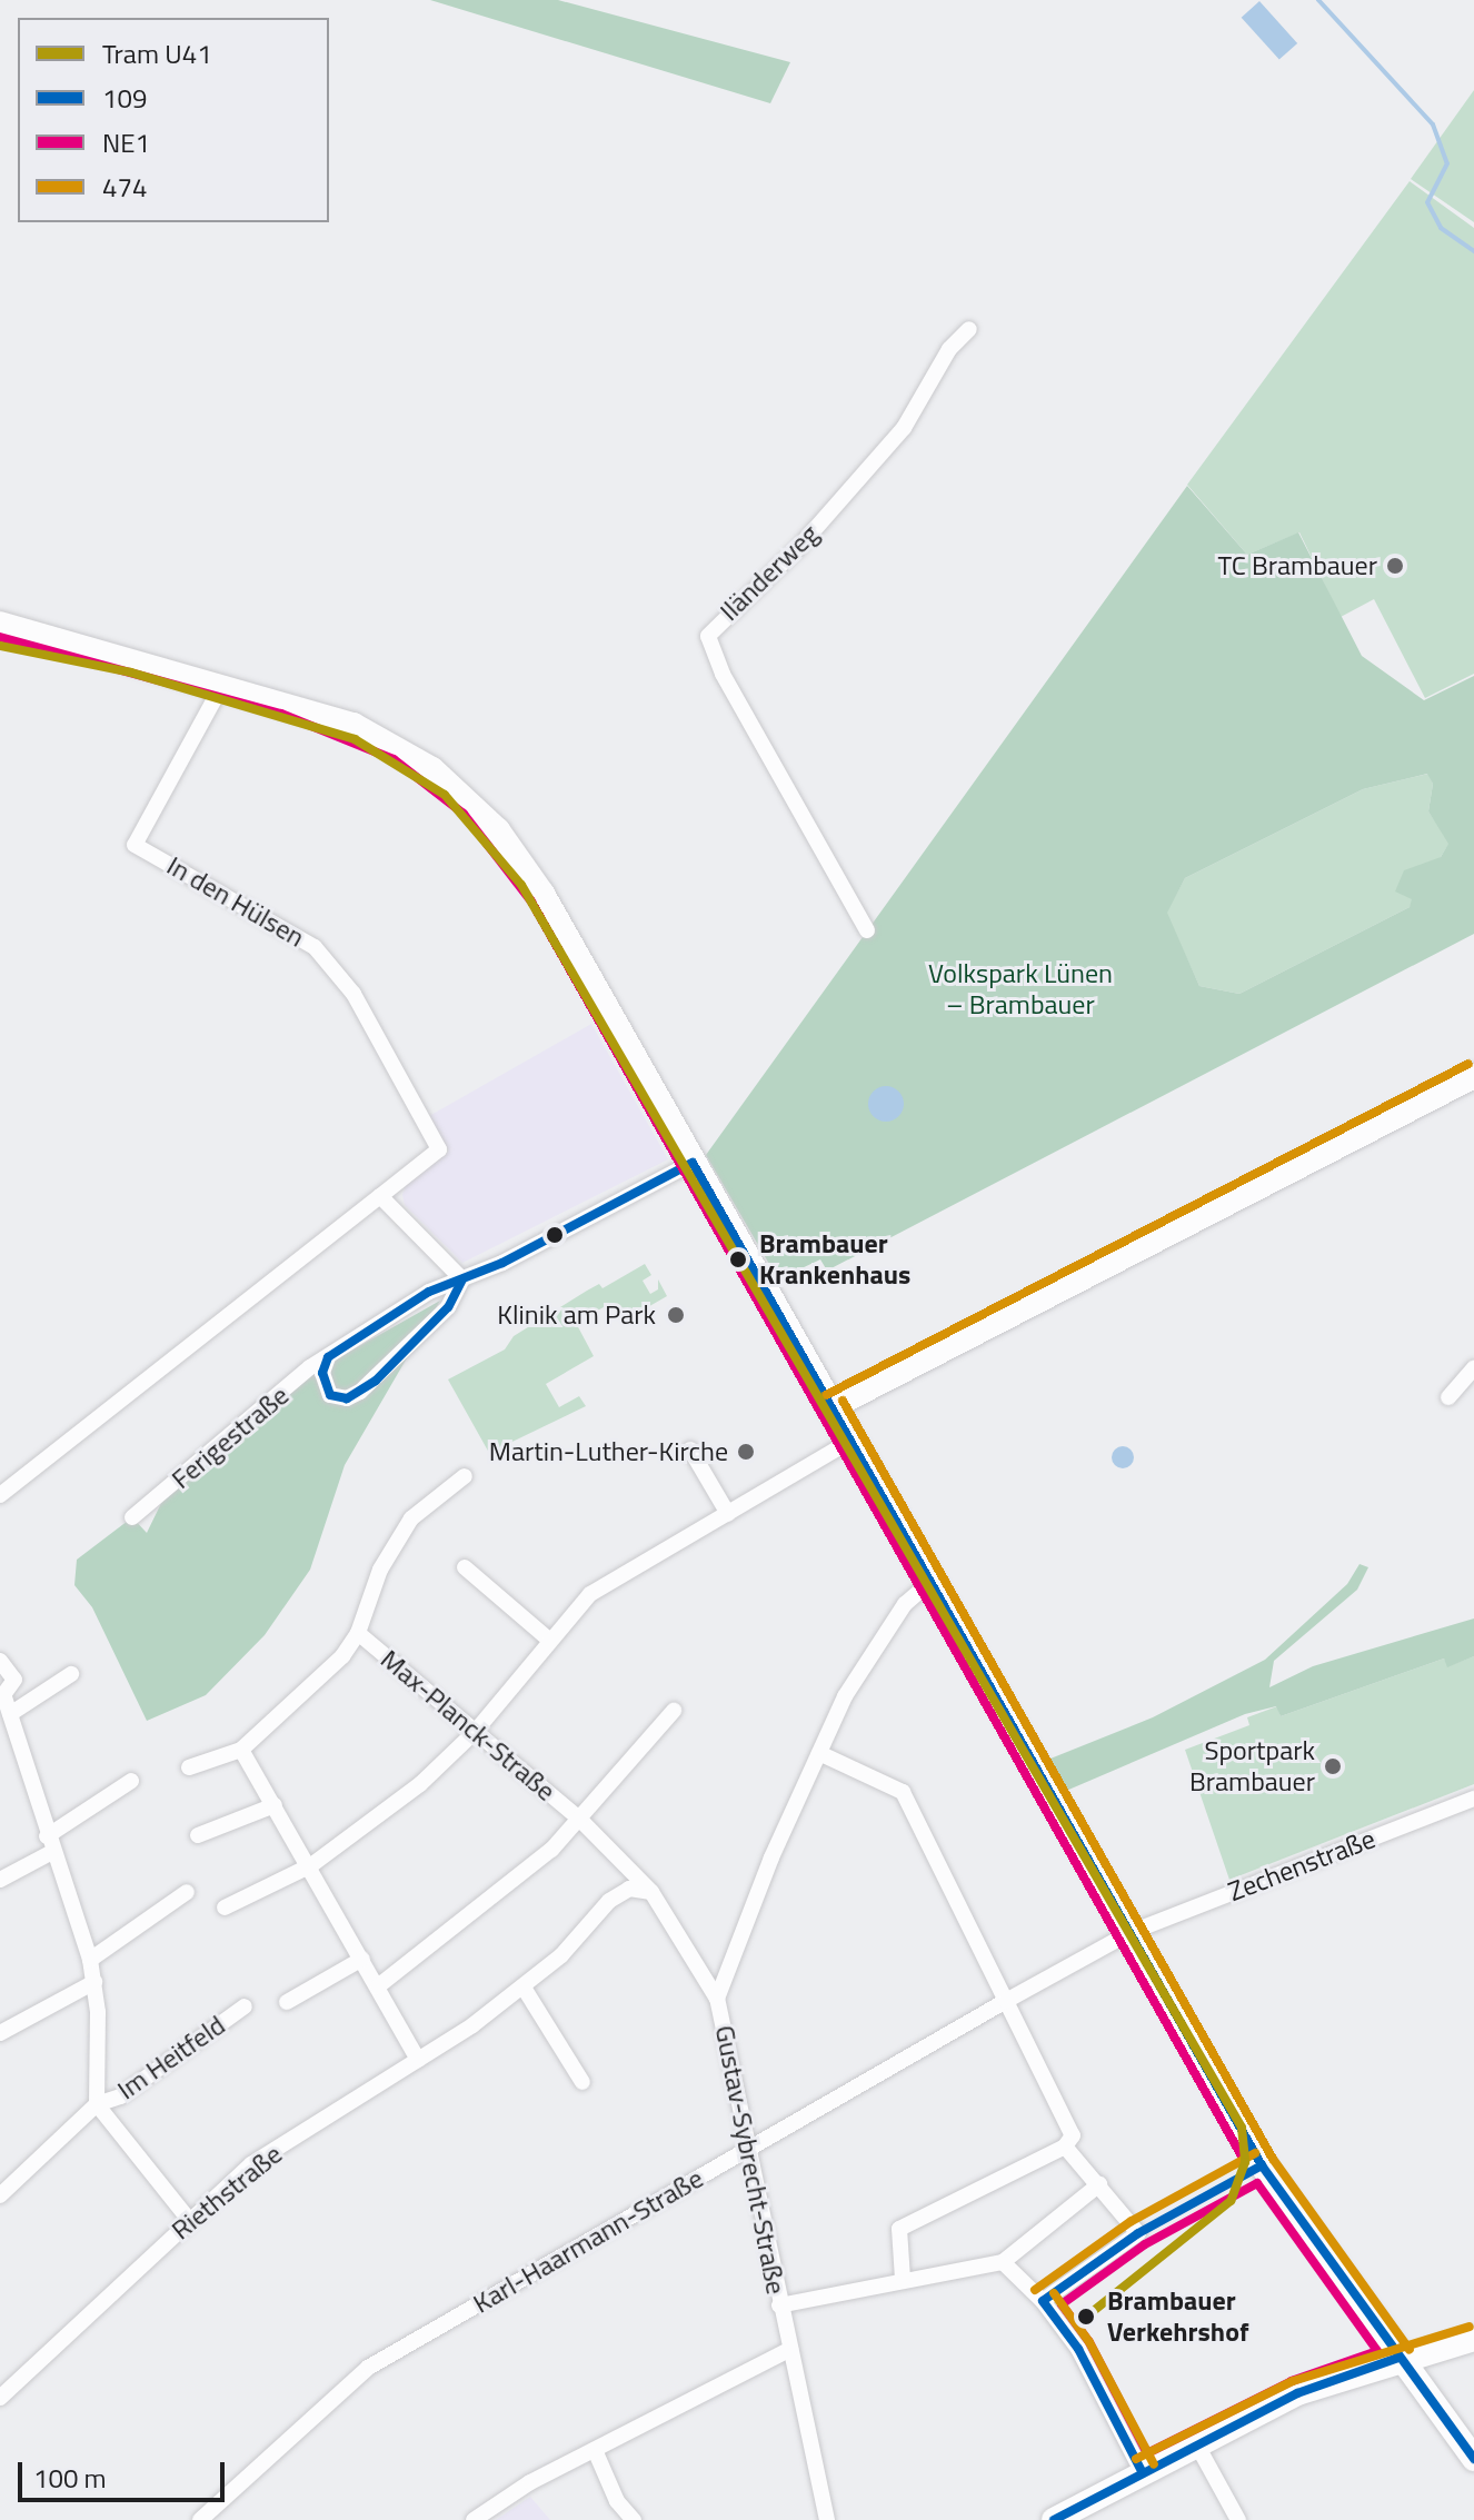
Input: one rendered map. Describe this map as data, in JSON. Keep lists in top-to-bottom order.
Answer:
{
  "streets": {
    "street": [
      "Iländerweg",
      "In den Hülsen",
      "Ferigestraße",
      "Max-Planck-Straße",
      "Zechenstraße",
      "Im Heitfeld",
      "Gustav-Sybrecht-Straße",
      "Riethstraße",
      "Karl-Haarmann-Straße"
    ]
  },
  "crossings": [
    ["Max-Planck-Straße", "Gustav-Sybrecht-Straße"],
    ["Max-Planck-Straße", "Riethstraße"],
    ["Zechenstraße", "Karl-Haarmann-Straße"],
    ["Im Heitfeld", "Riethstraße"],
    ["Gustav-Sybrecht-Straße", "Karl-Haarmann-Straße"]
  ],
  "parks": ["Volkspark Lünen – Brambauer"],
  "places": [
    "TC Brambauer",
    "Brambauer Krankenhaus",
    "Klinik am Park",
    "Martin-Luther-Kirche",
    "Sportpark Brambauer",
    "Brambauer Verkehrshof"
  ],
  "lines": [
    "transit line NE1",
    "tram line U41",
    "transit line 474",
    "transit line 109"
  ],
  "legend": [
    "Tram U41",
    "109",
    "NE1",
    "474"
  ],
  "scale_bar": "100 m"
}
